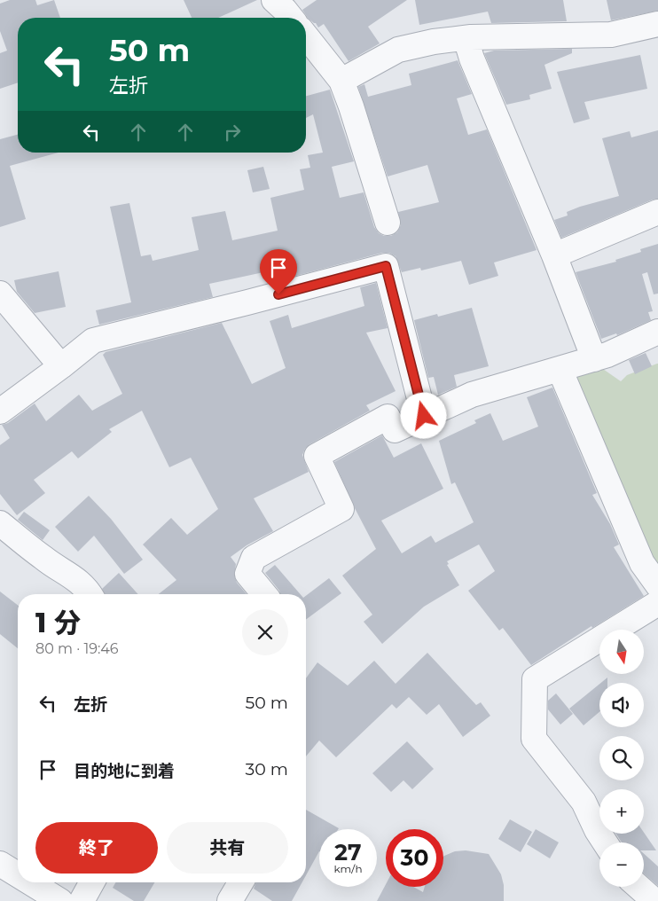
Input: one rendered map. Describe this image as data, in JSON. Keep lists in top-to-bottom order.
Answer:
{
  "north": "bottom",
  "page": {
    "turn": ["50 m", "左折"],
    "heading": ["1 分", "80 m · 19:46"],
    "map_buttons": ["+", "−"],
    "list": [
      {
        "name": "左折",
        "value": "50 m"
      },
      {
        "name": "目的地に到着",
        "value": "30 m"
      }
    ],
    "buttons": ["終了", "共有"],
    "speed": "27 km/h",
    "limit": "30"
  }
}
